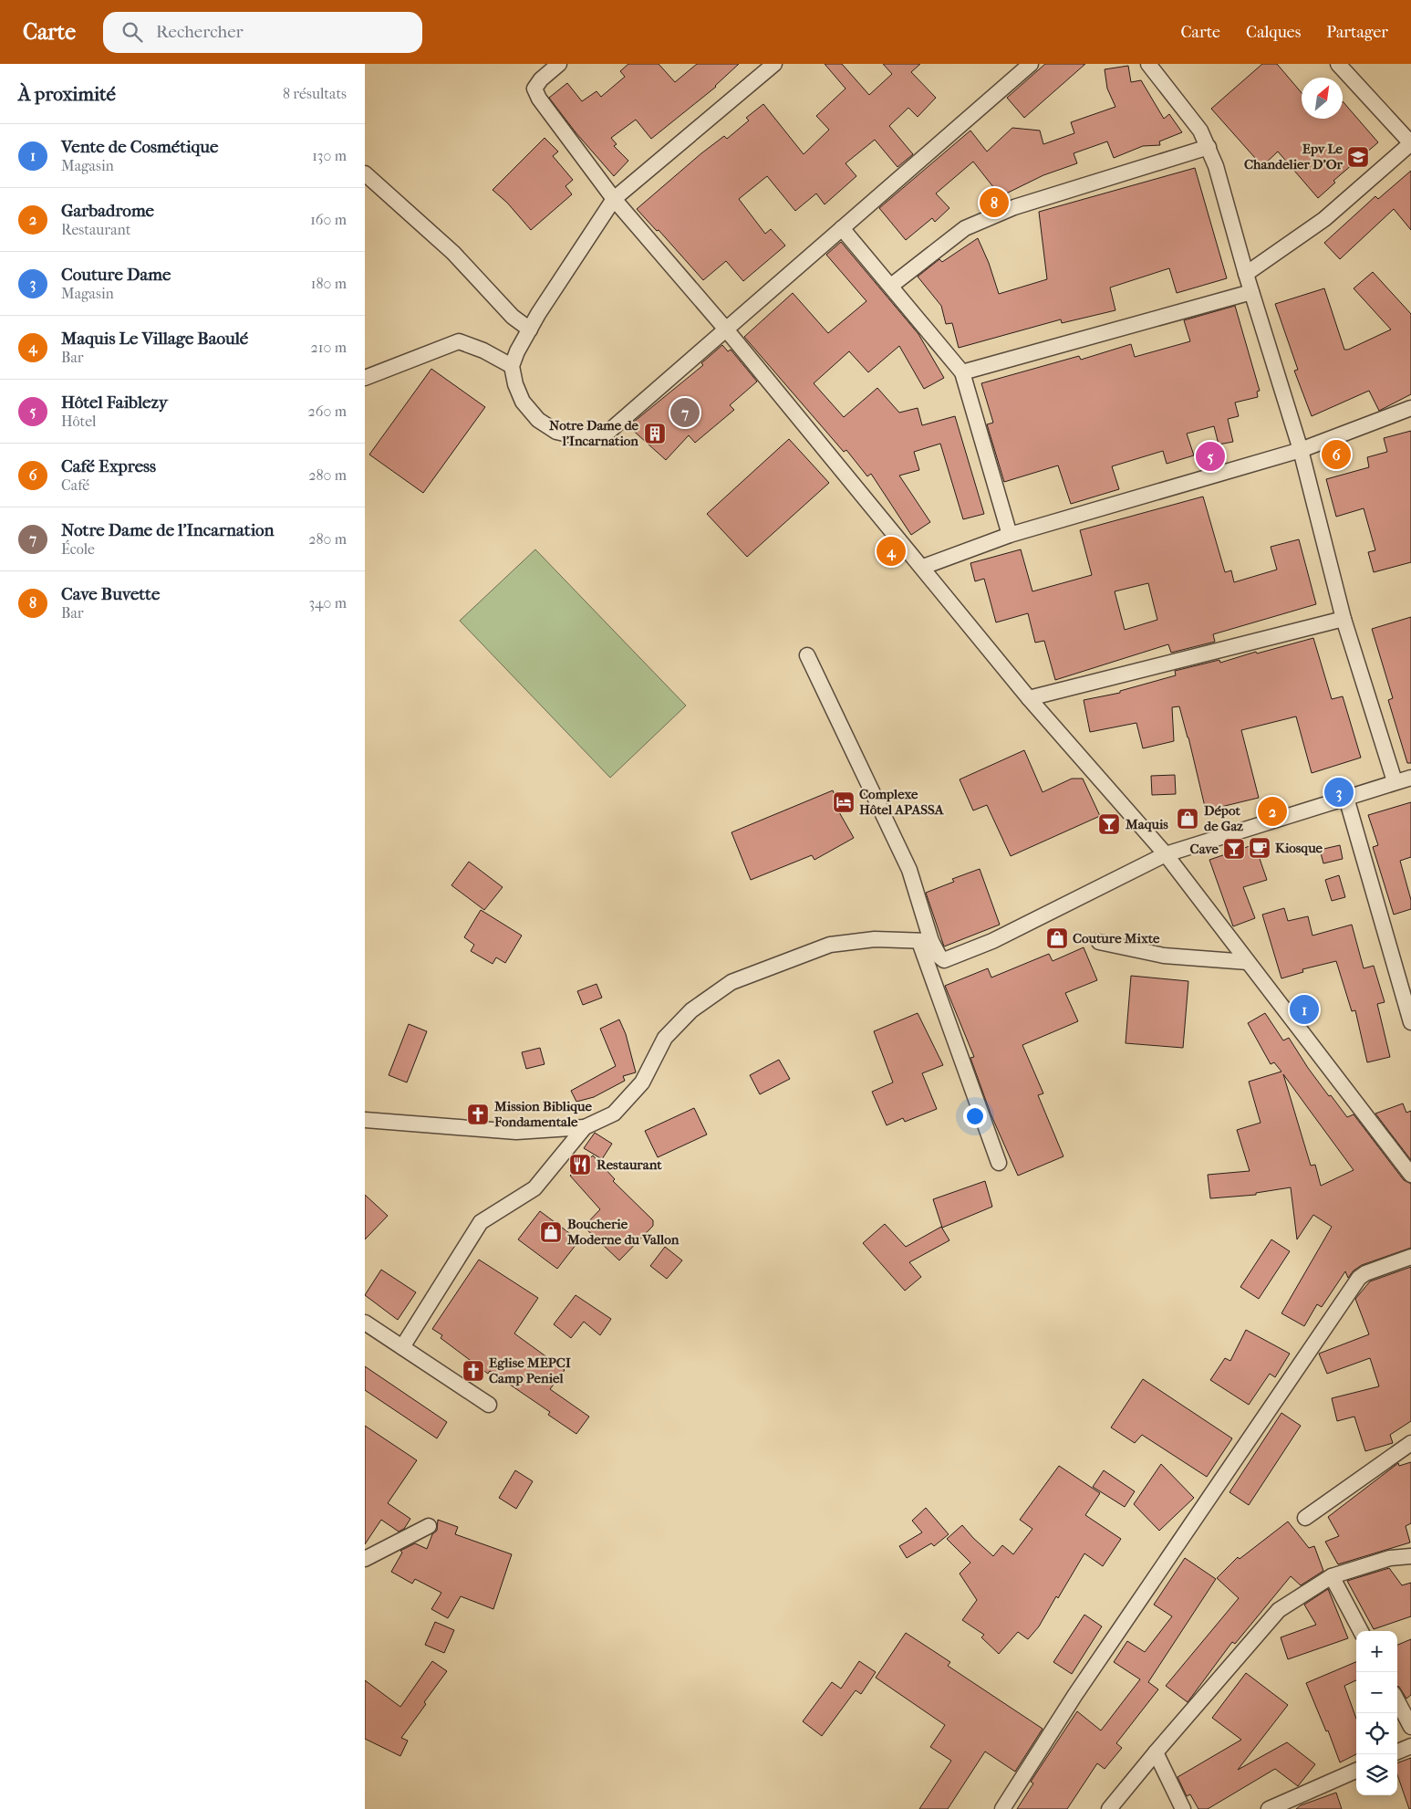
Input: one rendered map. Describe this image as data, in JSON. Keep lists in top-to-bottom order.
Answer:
{
  "places": {
    "school or university": ["Epv Le Chandelier D'Or"],
    "building": ["Notre Dame de l'Incarnation"],
    "hotel": ["Complexe Hôtel APASSA"],
    "shop": ["Dépot de Gaz", "Couture Mixte", "Boucherie Moderne du Vallon"],
    "bar": ["Maquis", "Cave"],
    "cafe": ["Kiosque"],
    "church": ["Mission Biblique Fondamentale", "Eglise MEPCI Camp Peniel"],
    "restaurant": ["Restaurant"]
  },
  "north": "top right",
  "page": {
    "header": "Carte",
    "search": "Rechercher",
    "nav": ["Carte", "Calques", "Partager"],
    "heading": ["À proximité", "8 résultats"],
    "list": [
      {
        "mark": "1",
        "name": "Vente de Cosmétique",
        "note": "Magasin",
        "value": "130 m"
      },
      {
        "mark": "2",
        "name": "Garbadrome",
        "note": "Restaurant",
        "value": "160 m"
      },
      {
        "mark": "3",
        "name": "Couture Dame",
        "note": "Magasin",
        "value": "180 m"
      },
      {
        "mark": "4",
        "name": "Maquis Le Village Baoulé",
        "note": "Bar",
        "value": "210 m"
      },
      {
        "mark": "5",
        "name": "Hôtel Faiblezy",
        "note": "Hôtel",
        "value": "260 m"
      },
      {
        "mark": "6",
        "name": "Café Express",
        "note": "Café",
        "value": "280 m"
      },
      {
        "mark": "7",
        "name": "Notre Dame de l’Incarnation",
        "note": "École",
        "value": "280 m"
      },
      {
        "mark": "8",
        "name": "Cave Buvette",
        "note": "Bar",
        "value": "340 m"
      }
    ],
    "pins": [
      "8",
      "7",
      "6",
      "5",
      "4",
      "3",
      "2",
      "1"
    ],
    "map_buttons": ["+", "−"]
  }
}
